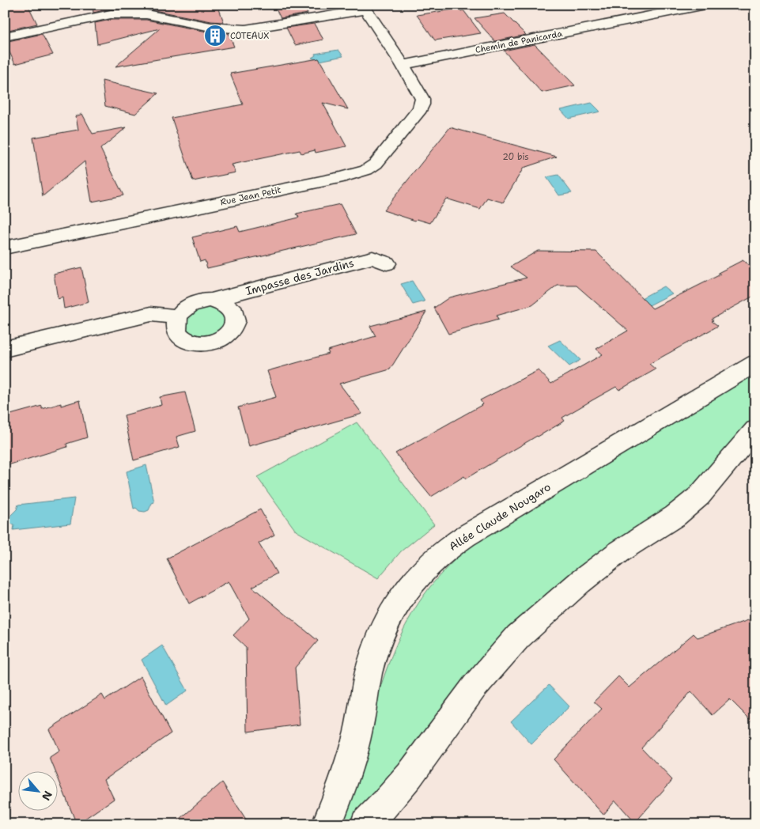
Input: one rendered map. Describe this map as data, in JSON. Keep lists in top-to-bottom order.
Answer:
{
  "streets": {
    "street": [
      "Chemin de Panicarda",
      "Rue Jean Petit",
      "Impasse des Jardins",
      "Allée Claude Nougaro"
    ]
  },
  "crossings": [
    ["Chemin de Panicarda", "Rue Jean Petit"]
  ],
  "places": {
    "building": ["COTEAUX"]
  },
  "house_numbers": ["20 bis"],
  "north": "bottom right"
}
